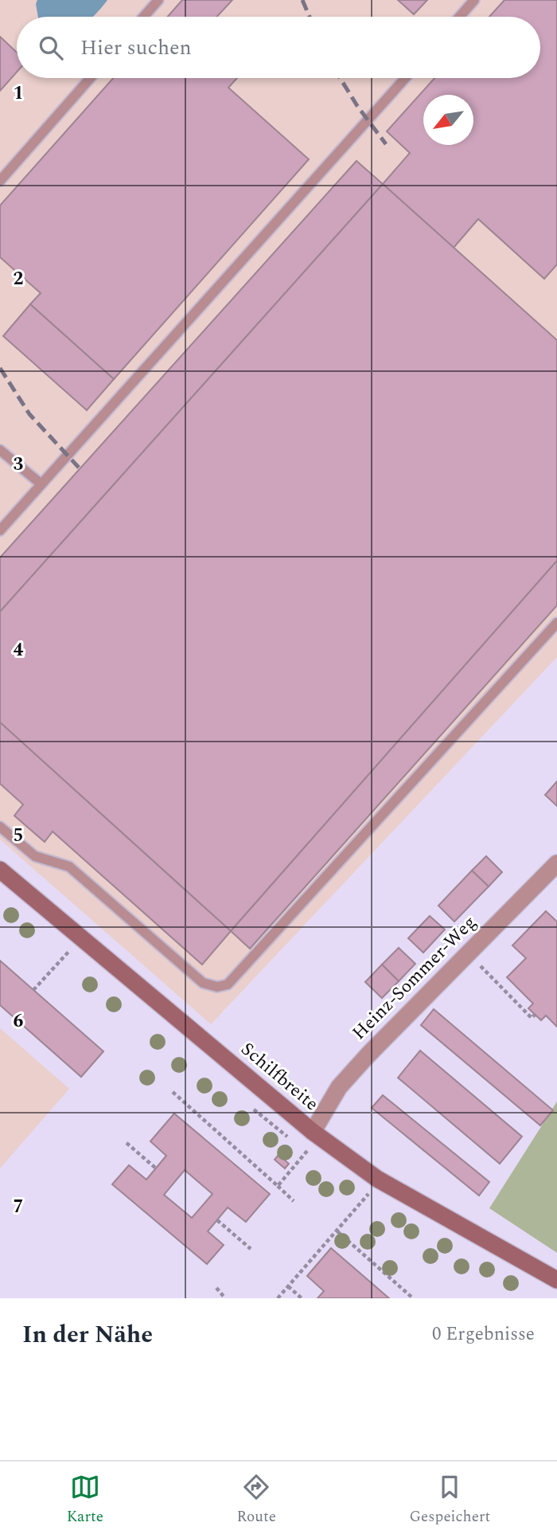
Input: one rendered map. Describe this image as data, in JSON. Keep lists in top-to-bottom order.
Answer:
{
  "streets": {
    "main road": ["Schilfbreite"],
    "street": ["Heinz-Sommer-Weg"]
  },
  "crossings": [
    ["Heinz-Sommer-Weg", "Schilfbreite"]
  ],
  "north": "bottom left",
  "page": {
    "search": "Hier suchen",
    "heading": ["In der Nähe", "0 Ergebnisse"],
    "nav": ["Karte", "Route", "Gespeichert"]
  },
  "grid": {
    "rows": [
      "1",
      "2",
      "3",
      "4",
      "5",
      "6",
      "7"
    ]
  }
}
